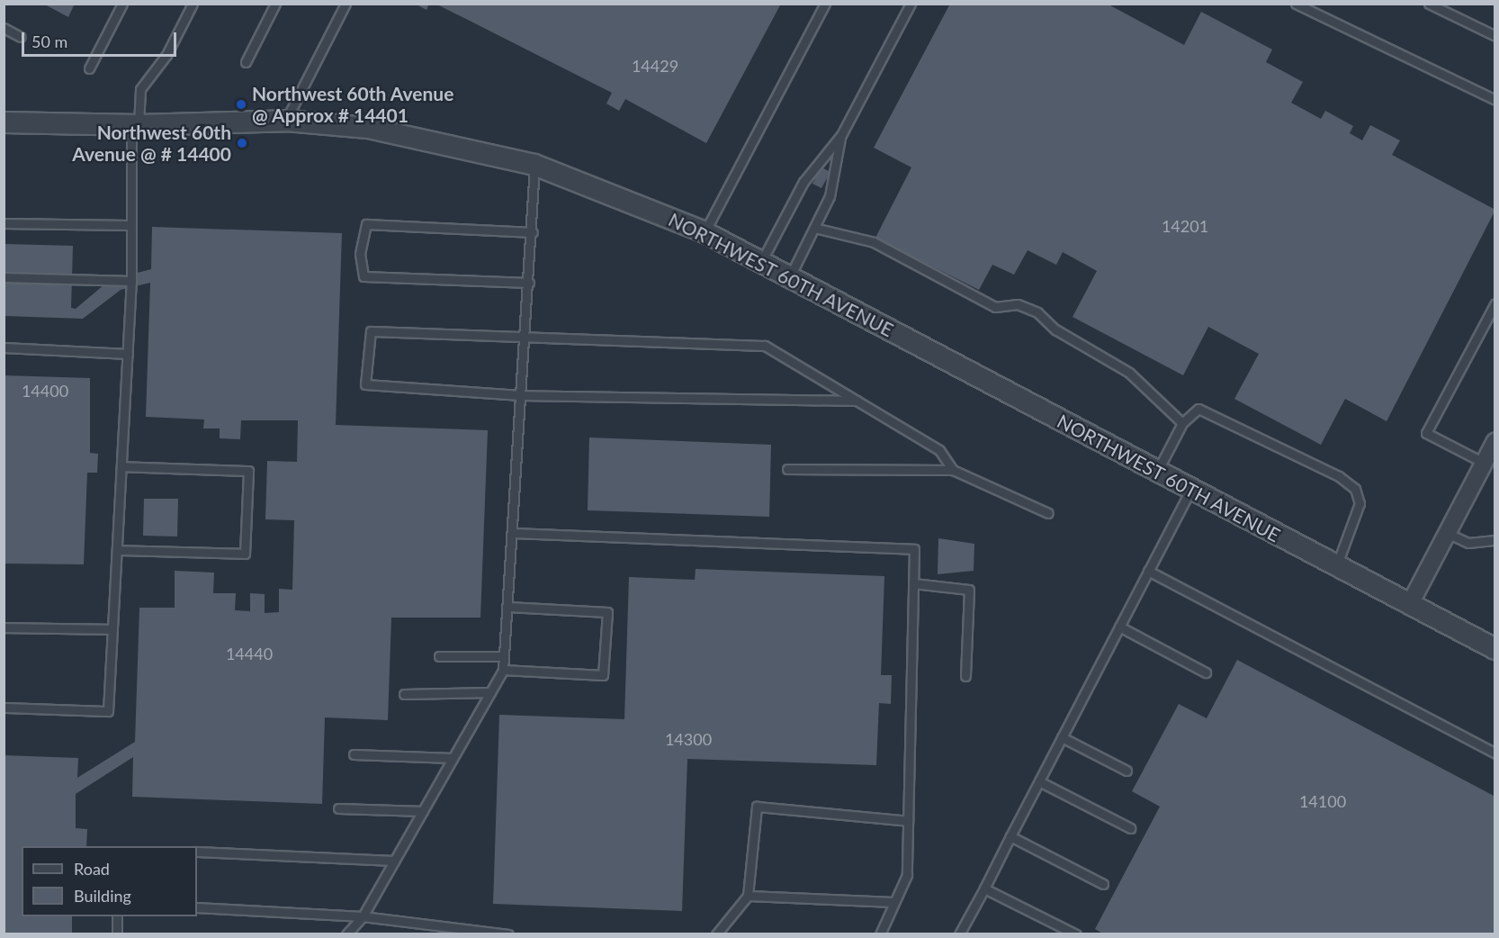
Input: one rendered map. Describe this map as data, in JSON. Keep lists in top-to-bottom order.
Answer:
{
  "streets": {
    "street": ["NORTHWEST 60TH AVENUE"]
  },
  "places": ["Northwest 60th Avenue @ Approx # 14401", "Northwest 60th Avenue @ # 14400"],
  "house_numbers": [
    "14429",
    "14201",
    "14400",
    "14440",
    "14300",
    "14100"
  ],
  "legend": ["Road", "Building"],
  "scale_bar": "50 m"
}
